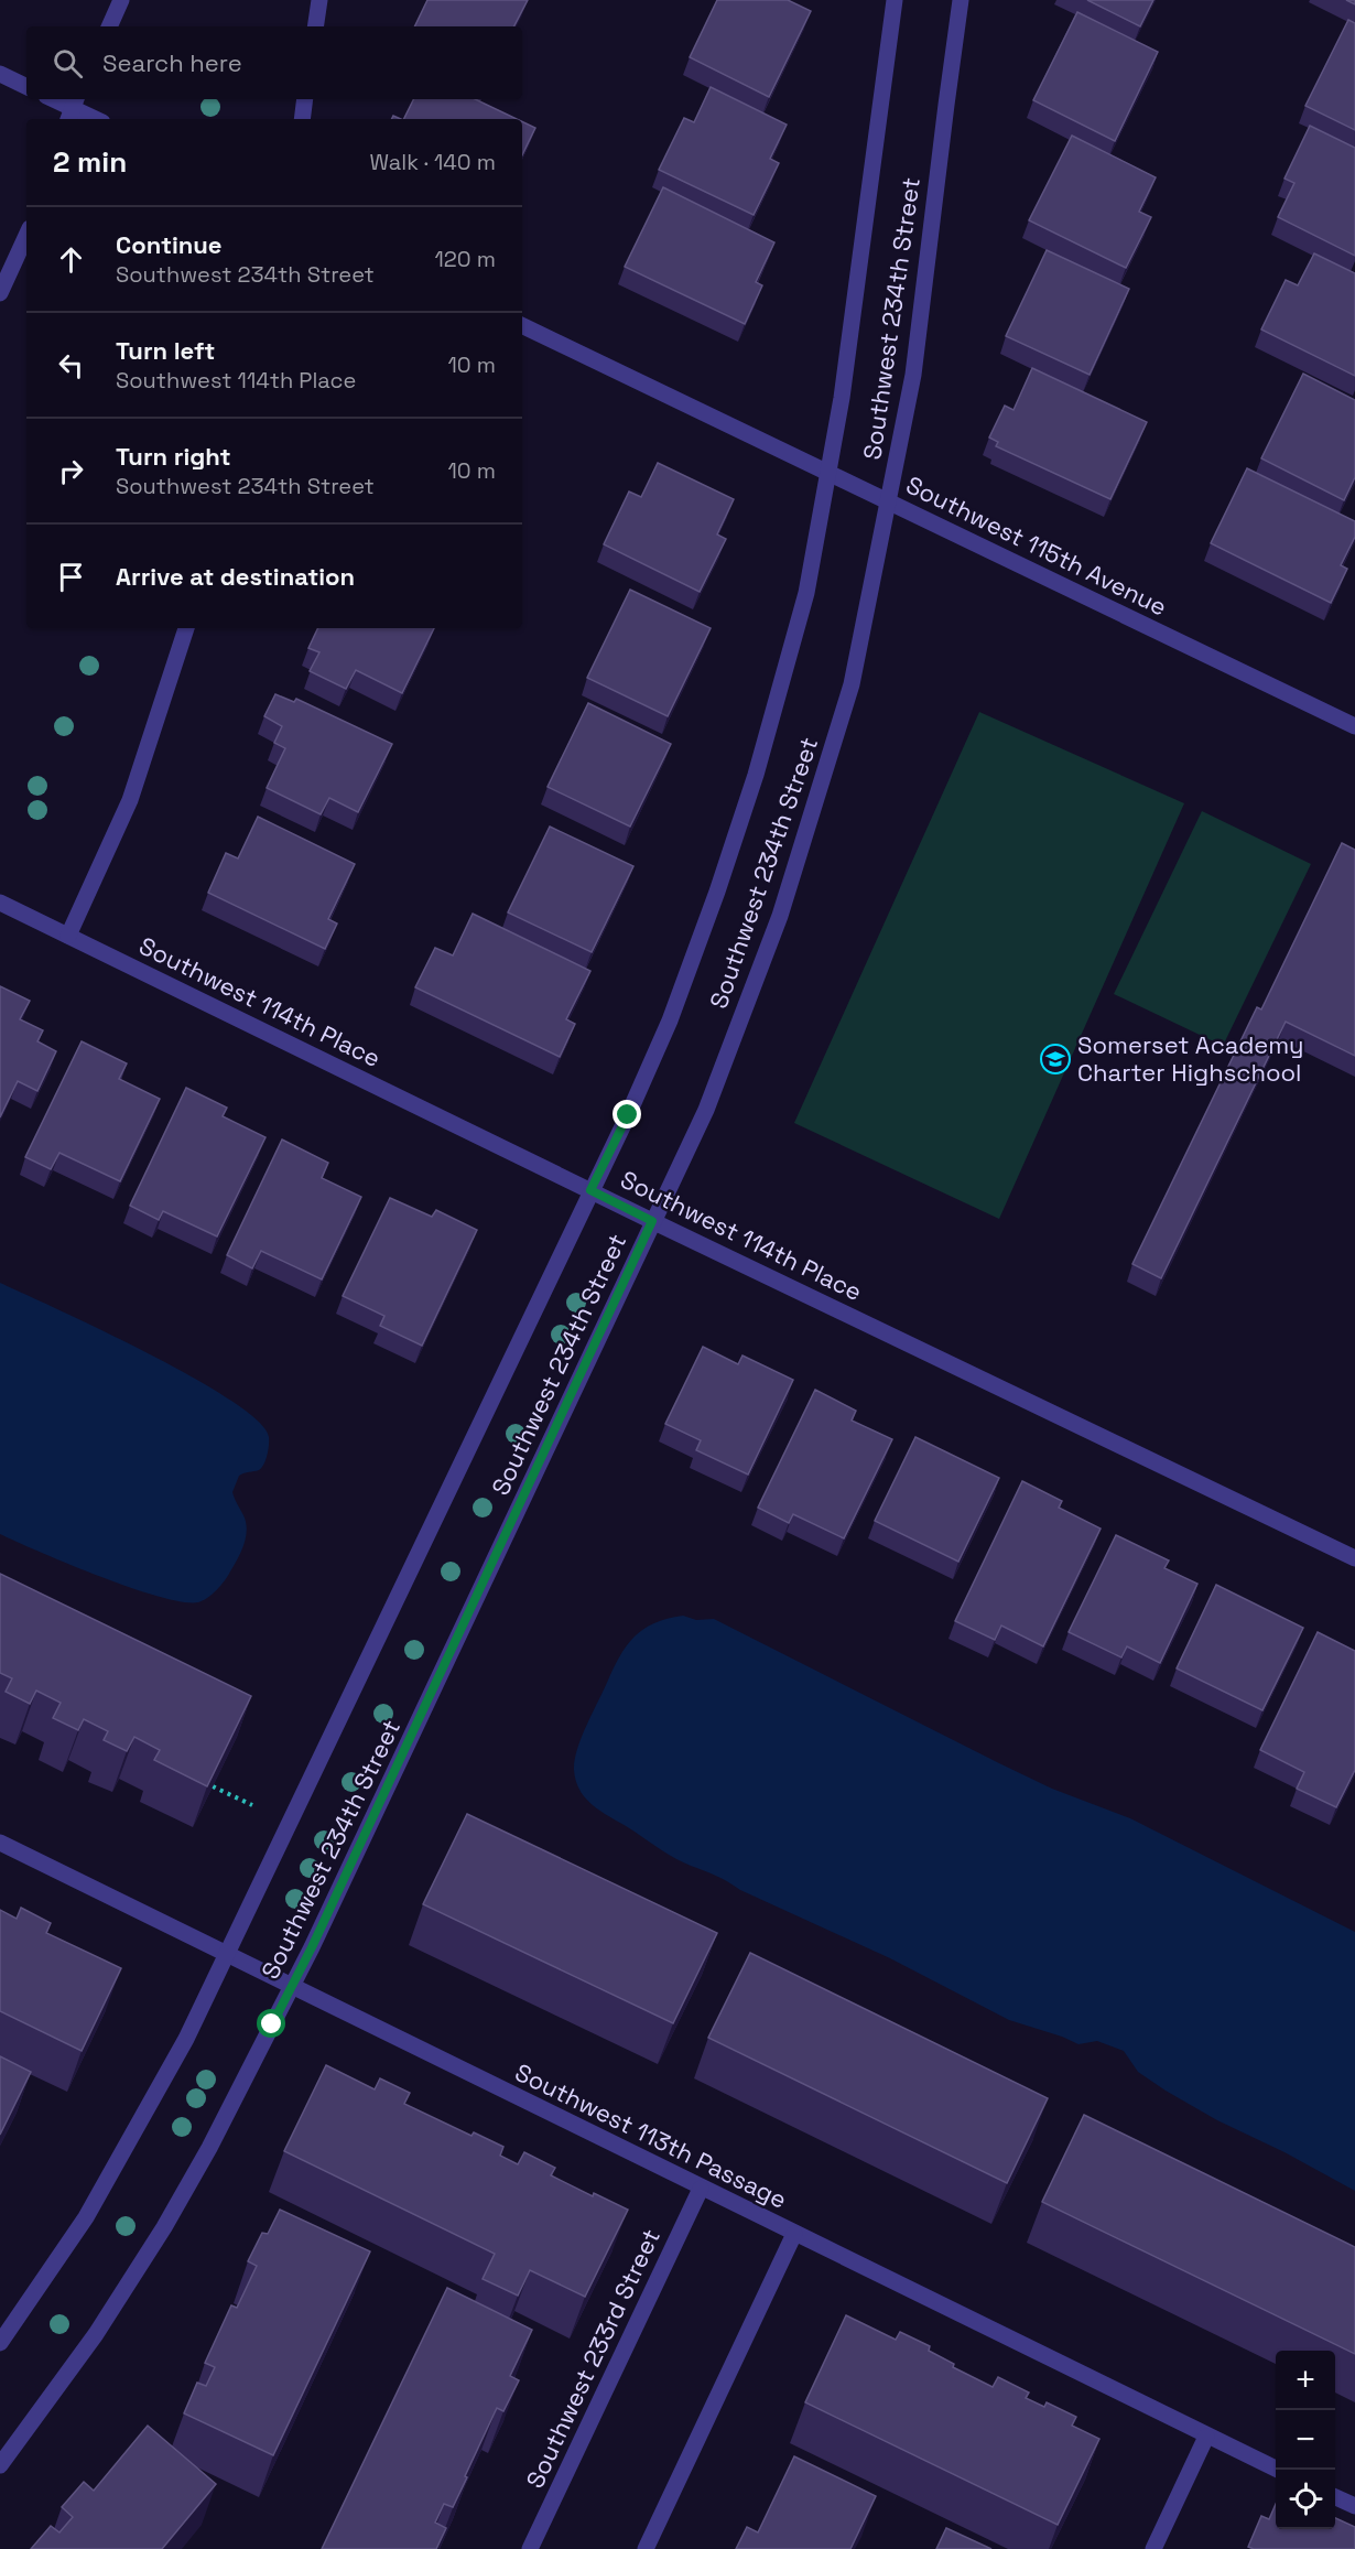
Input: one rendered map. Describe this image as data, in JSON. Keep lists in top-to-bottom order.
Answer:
{
  "streets": {
    "street": [
      "Southwest 234th Street",
      "Southwest 115th Avenue",
      "Southwest 114th Place",
      "Southwest 113th Passage",
      "Southwest 233rd Street"
    ]
  },
  "crossings": [
    ["Southwest 234th Street", "Southwest 115th Avenue"],
    ["Southwest 234th Street", "Southwest 114th Place"],
    ["Southwest 234th Street", "Southwest 113th Passage"],
    ["Southwest 113th Passage", "Southwest 233rd Street"]
  ],
  "places": {
    "school or university": ["Somerset Academy Charter Highschool"]
  },
  "page": {
    "search": "Search here",
    "heading": ["2 min", "Walk · 140 m"],
    "list": [
      ["Continue", "Southwest 234th Street", "120 m"],
      ["Turn left", "Southwest 114th Place", "10 m"],
      ["Turn right", "Southwest 234th Street", "10 m"],
      "Arrive at destination"
    ],
    "map_buttons": ["+", "−"]
  }
}
